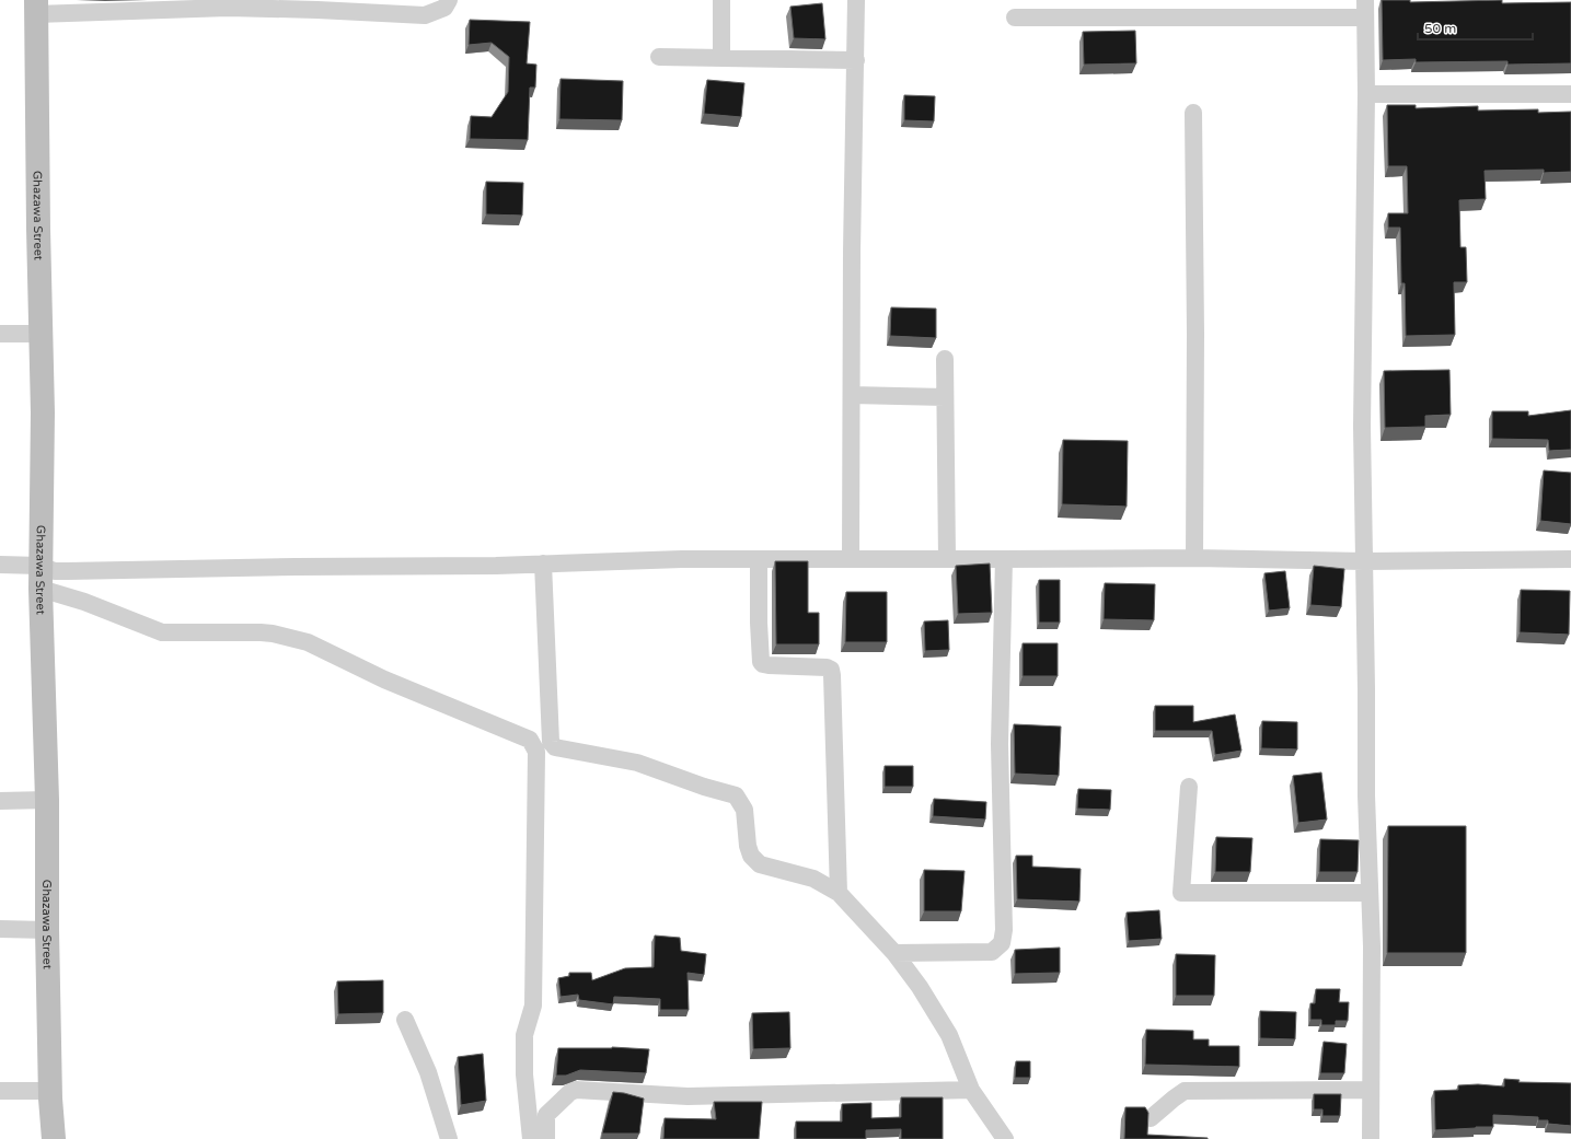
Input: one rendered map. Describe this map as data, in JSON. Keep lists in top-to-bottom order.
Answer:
{
  "streets": {
    "main road": ["Ghazawa Street"]
  },
  "scale_bar": "50 m"
}
